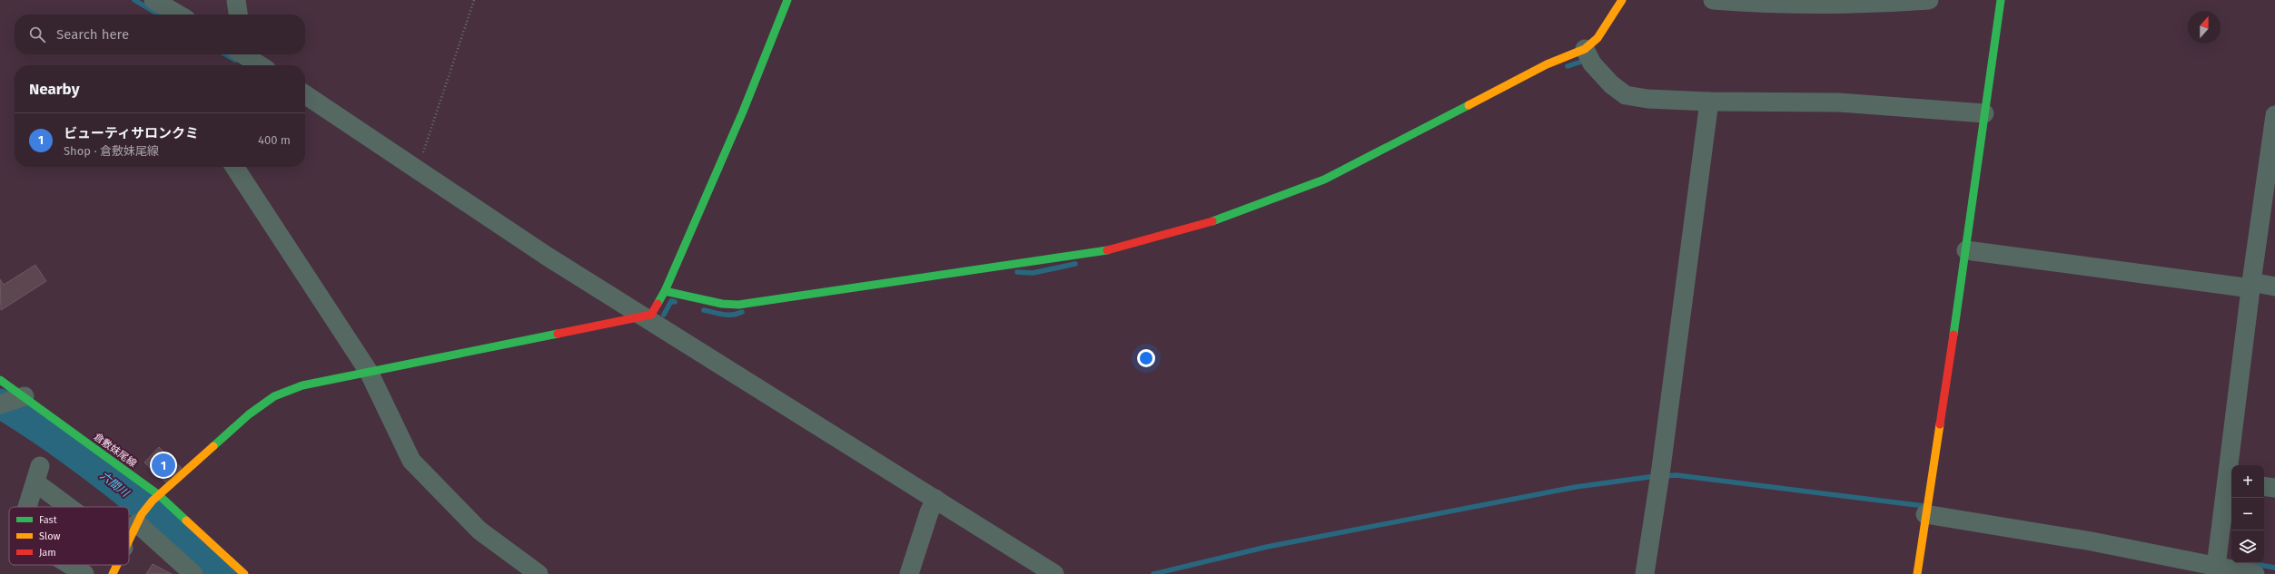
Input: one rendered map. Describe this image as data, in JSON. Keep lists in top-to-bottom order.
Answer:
{
  "streets": {
    "street": ["倉敷妹尾線"]
  },
  "water": ["六間川"],
  "legend": ["Fast", "Slow", "Jam"],
  "north": "top",
  "page": {
    "search": "Search here",
    "heading": "Nearby",
    "list": [
      {
        "mark": "1",
        "name": "ビューティサロンクミ",
        "note": "Shop · 倉敷妹尾線",
        "value": "400 m"
      }
    ],
    "pins": "1",
    "map_buttons": ["+", "−"]
  }
}
